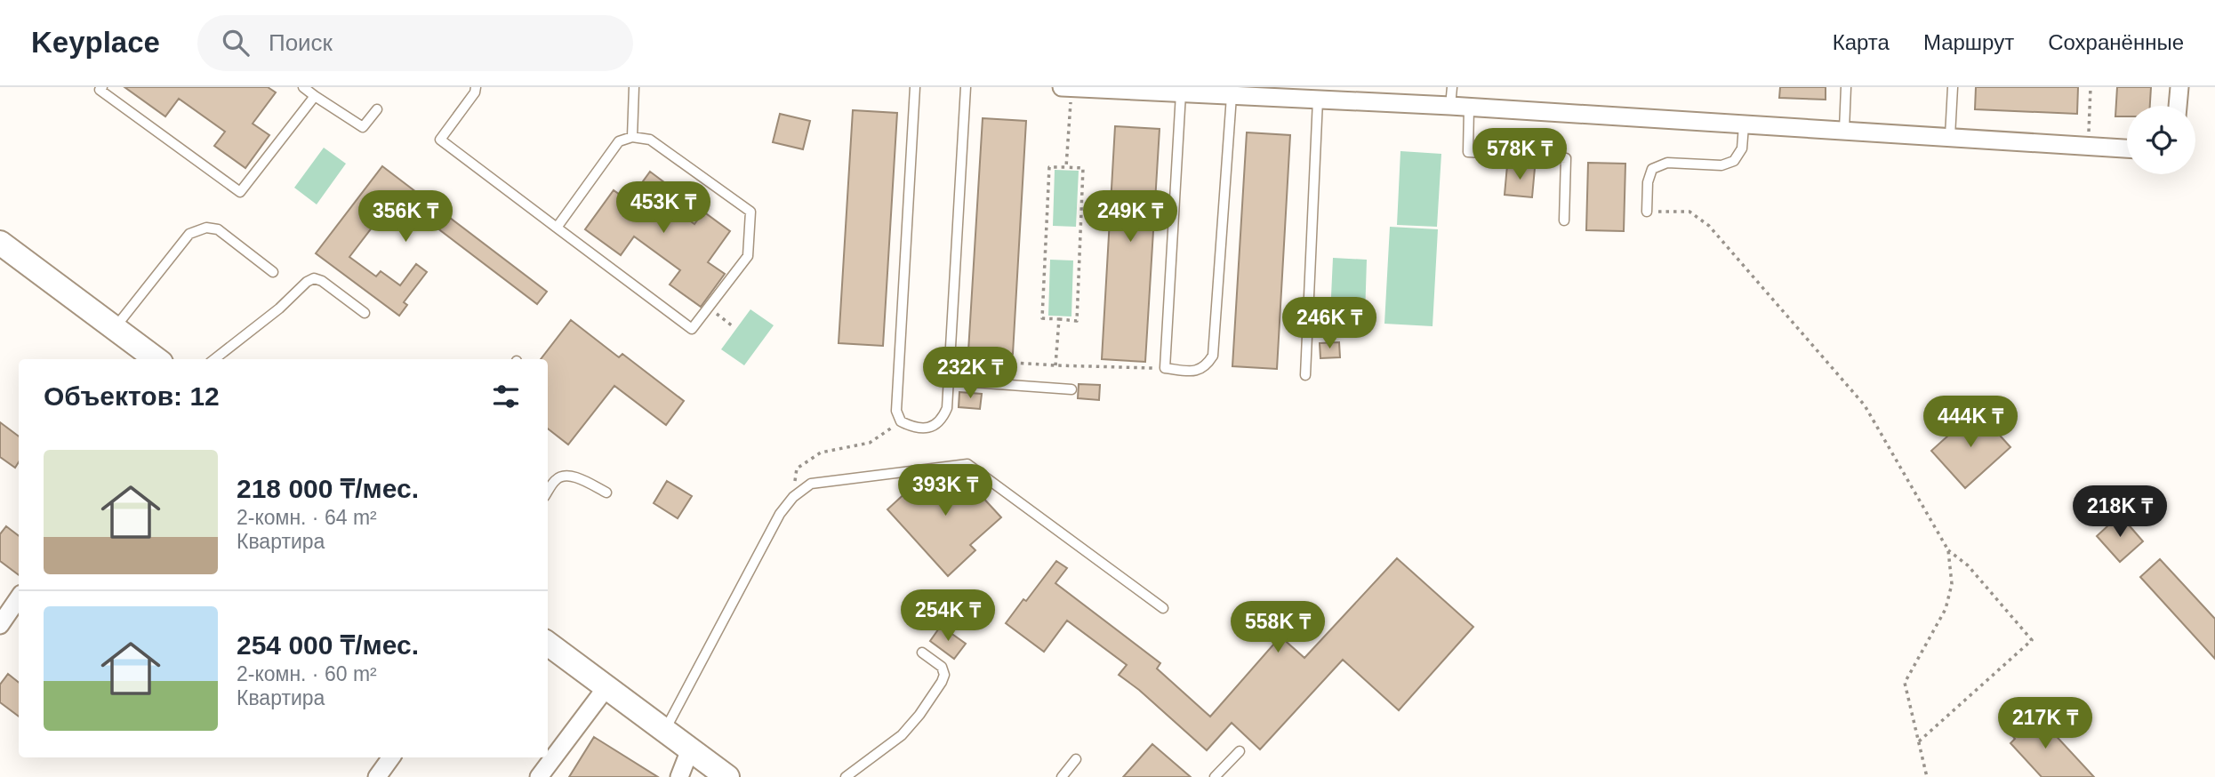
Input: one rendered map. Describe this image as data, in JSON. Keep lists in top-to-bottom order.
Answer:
{
  "page": {
    "header": "Keyplace",
    "search": "Поиск",
    "nav": ["Карта", "Маршрут", "Сохранённые"],
    "price": [
      "578K ₸",
      "453K ₸",
      "356K ₸",
      "249K ₸",
      "246K ₸",
      "232K ₸",
      "444K ₸",
      "393K ₸",
      "218K ₸",
      "254K ₸",
      "558K ₸",
      "217K ₸"
    ],
    "heading": "Объектов: 12",
    "list": [
      {
        "name": "218 000 ₸/мес.",
        "note": "2-комн. · 64 m² · Квартира"
      },
      {
        "name": "254 000 ₸/мес.",
        "note": "2-комн. · 60 m² · Квартира"
      }
    ]
  }
}
